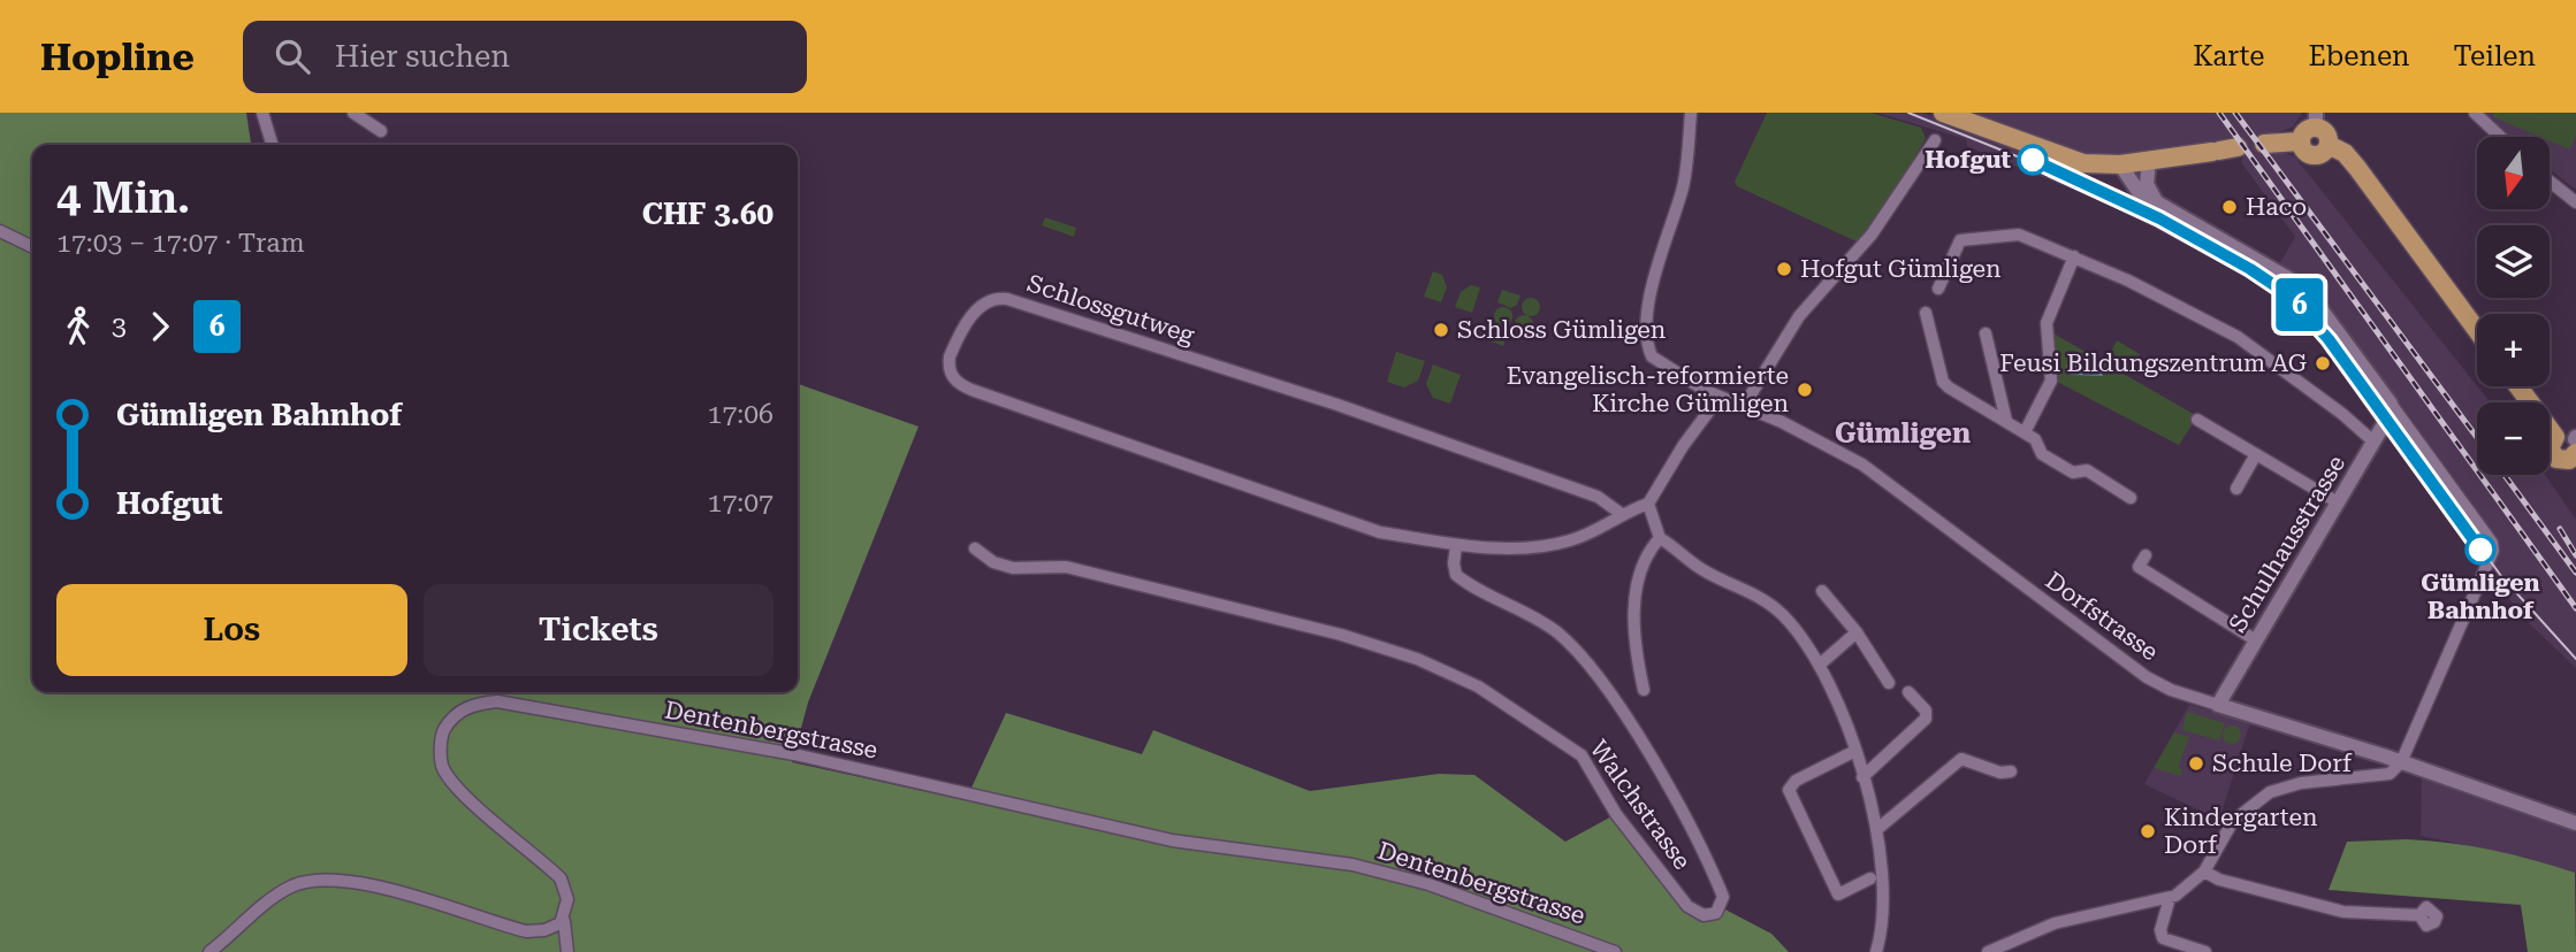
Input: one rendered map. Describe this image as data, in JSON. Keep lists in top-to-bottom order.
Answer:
{
  "streets": {
    "street": [
      "Schlossgutweg",
      "Schulhausstrasse",
      "Dorfstrasse",
      "Dentenbergstrasse",
      "Walchstrasse"
    ]
  },
  "crossings": [
    ["Schlossgutweg", "Walchstrasse"],
    ["Schulhausstrasse", "Dorfstrasse"]
  ],
  "districts": ["Gümligen"],
  "places": [
    "Hofgut",
    "Haco",
    "Hofgut Gümligen",
    "Schloss Gümligen",
    "Feusi Bildungszentrum AG",
    "Evangelisch-reformierte Kirche Gümligen",
    "Gümligen Bahnhof",
    "Schule Dorf",
    "Kindergarten Dorf"
  ],
  "lines": ["tram line 6"],
  "north": "bottom",
  "page": {
    "header": "Hopline",
    "search": "Hier suchen",
    "nav": ["Karte", "Ebenen", "Teilen"],
    "on_map": "6",
    "map_buttons": ["+", "−"],
    "heading": ["4 Min.", "17:03 – 17:07 · Tram", "CHF 3.60"],
    "legs": ["3", "6"],
    "list": [
      {
        "name": "Gümligen Bahnhof",
        "value": "17:06"
      },
      {
        "name": "Hofgut",
        "value": "17:07"
      }
    ],
    "buttons": ["Los", "Tickets"]
  }
}
